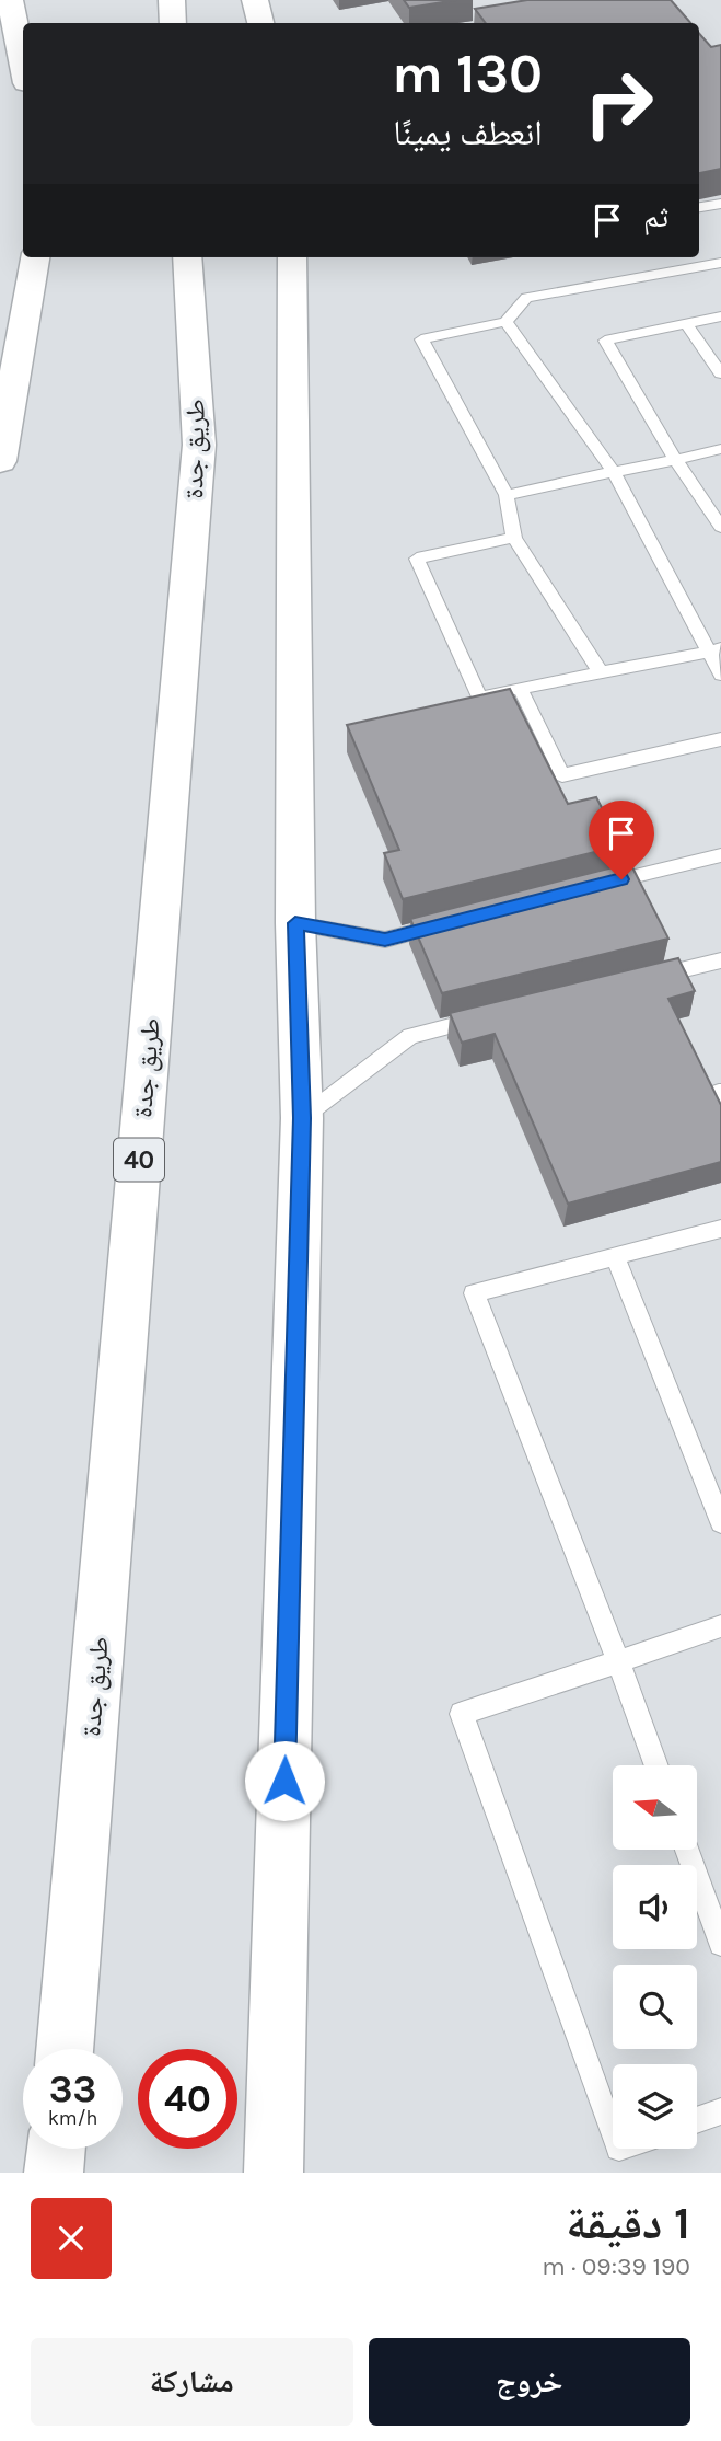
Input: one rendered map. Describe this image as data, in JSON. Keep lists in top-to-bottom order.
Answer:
{
  "streets": {
    "main road": ["طريق جدة", "40"]
  },
  "north": "left",
  "page": {
    "turn": ["130 m", "انعطف يمينًا"],
    "then": "ثم",
    "speed": "33 km/h",
    "limit": "40",
    "heading": ["1 دقيقة", "190 m · 09:39"],
    "buttons": ["خروج", "مشاركة"]
  }
}
